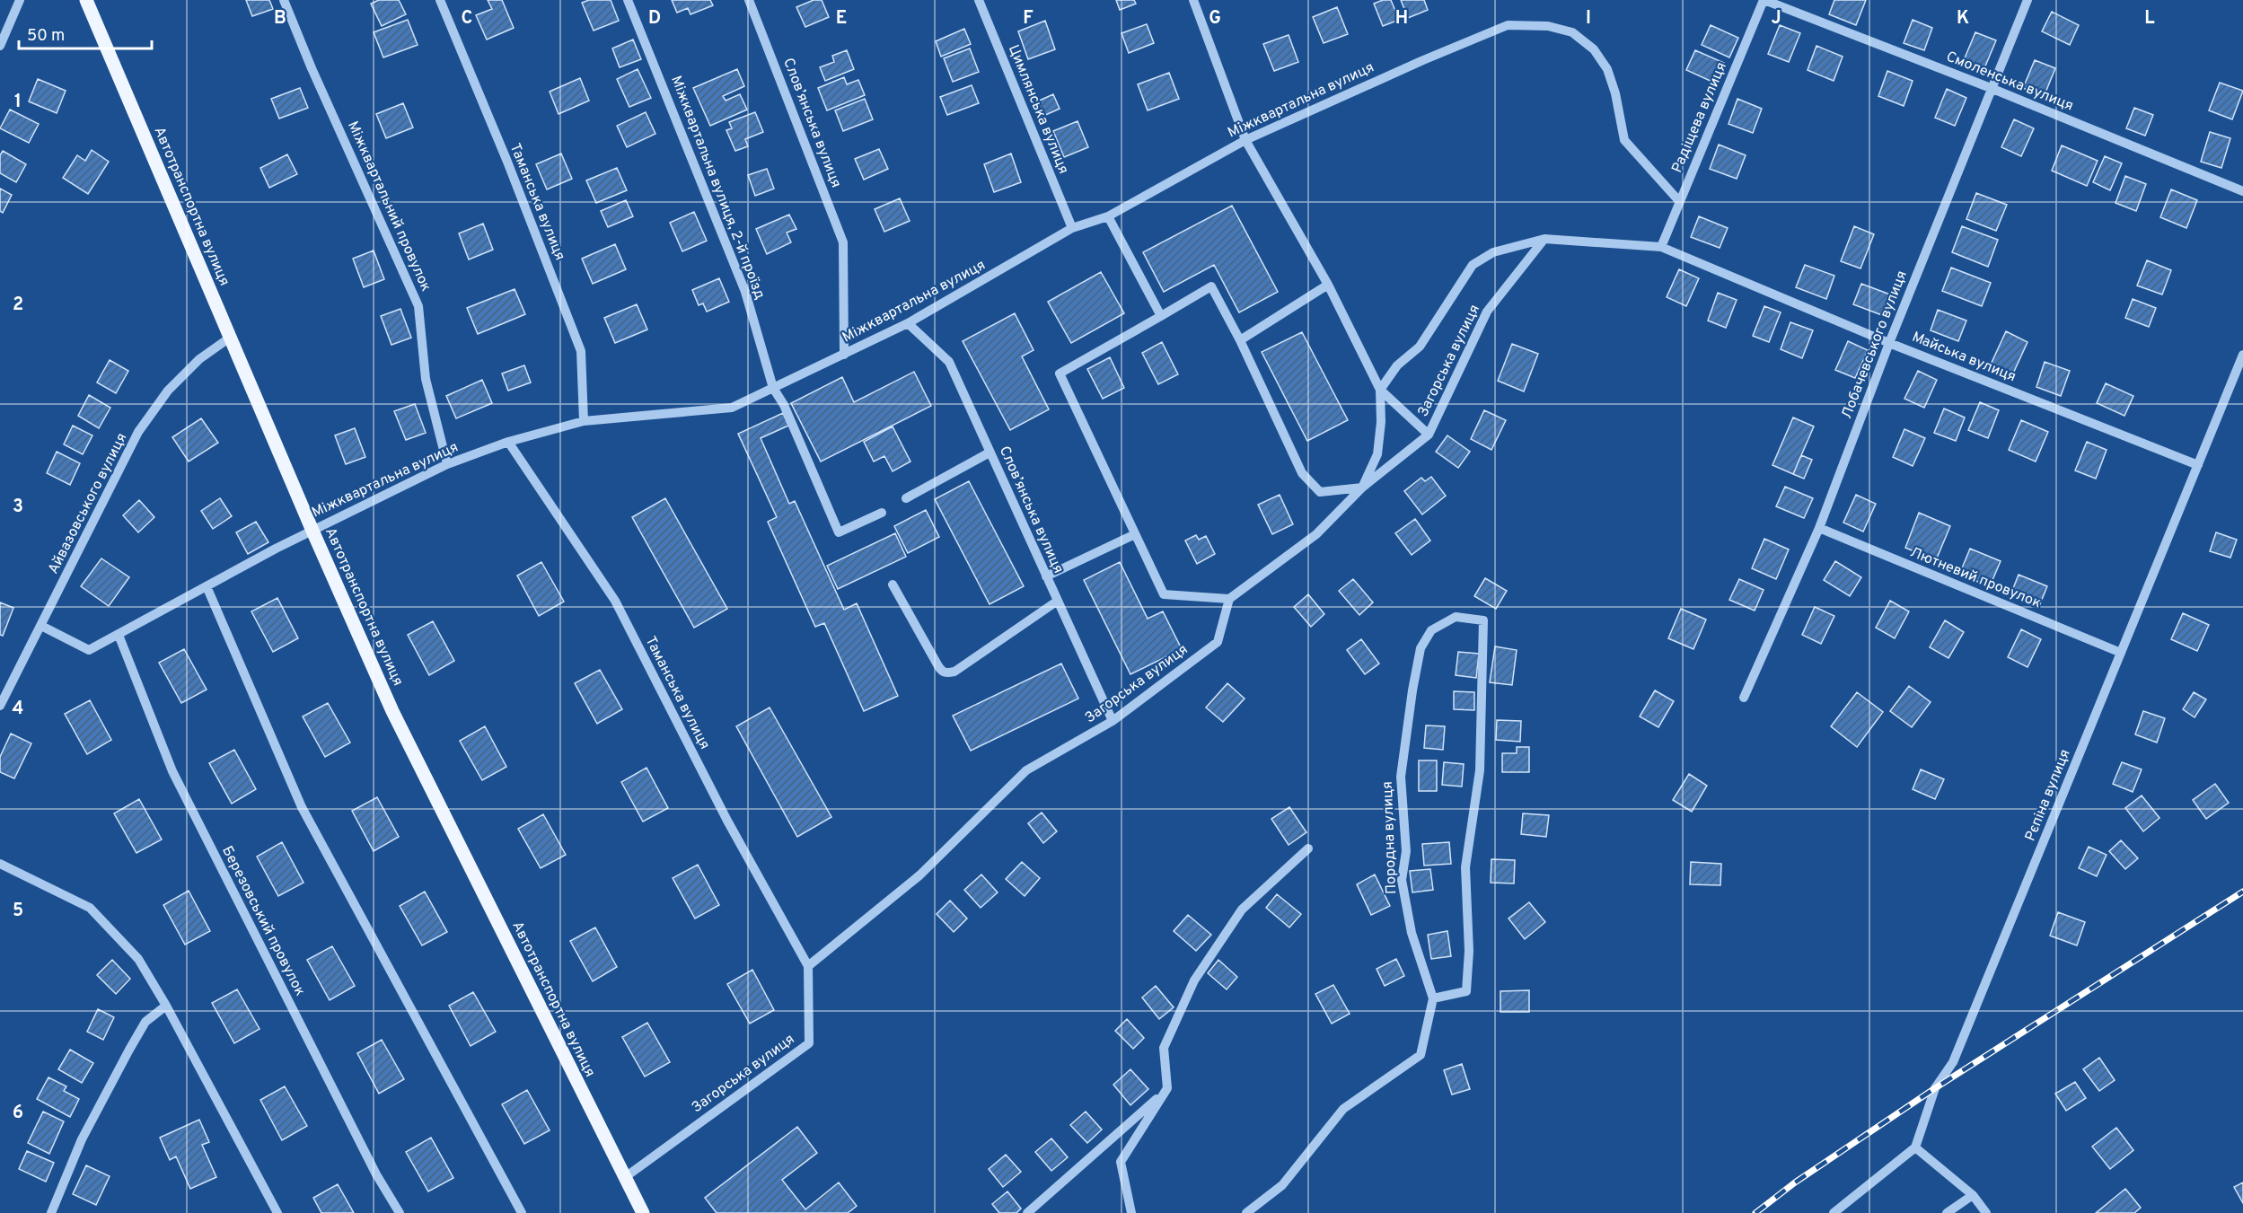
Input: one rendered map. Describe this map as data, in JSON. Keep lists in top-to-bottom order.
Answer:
{
  "streets": {
    "main road": ["Автотранспортна вулиця"],
    "street": [
      "Смоленська вулиця",
      "Міжквартальна вулиця",
      "Цимлянська вулиця",
      "Радіщева вулиця",
      "Слов’янська вулиця",
      "Міжквартальна вулиця, 2-й проїзд",
      "Таманська вулиця",
      "Міжквартальний провулок",
      "Лобачевського вулиця",
      "Майська вулиця",
      "Загорська вулиця",
      "Айвазовського вулиця",
      "Лютневий провулок",
      "Рєпіна вулиця",
      "Породна вулиця",
      "Березовський провулок"
    ]
  },
  "crossings": [
    ["Смоленська вулиця", "Радіщева вулиця"],
    ["Смоленська вулиця", "Лобачевського вулиця"],
    ["Міжквартальна вулиця", "Цимлянська вулиця"],
    ["Міжквартальна вулиця", "Радіщева вулиця"],
    ["Міжквартальна вулиця", "Слов’янська вулиця"],
    ["Міжквартальна вулиця", "Міжквартальна вулиця, 2-й проїзд"],
    ["Міжквартальна вулиця", "Таманська вулиця"],
    ["Міжквартальна вулиця", "Автотранспортна вулиця"],
    ["Міжквартальна вулиця", "Міжквартальний провулок"],
    ["Міжквартальна вулиця", "Айвазовського вулиця"],
    ["Міжквартальна вулиця", "Березовський провулок"],
    ["Радіщева вулиця", "Майська вулиця"],
    ["Слов’янська вулиця", "Загорська вулиця"],
    ["Таманська вулиця", "Загорська вулиця"],
    ["Автотранспортна вулиця", "Загорська вулиця"],
    ["Автотранспортна вулиця", "Айвазовського вулиця"],
    ["Лобачевського вулиця", "Майська вулиця"],
    ["Лобачевського вулиця", "Лютневий провулок"],
    ["Майська вулиця", "Рєпіна вулиця"],
    ["Лютневий провулок", "Рєпіна вулиця"]
  ],
  "scale_bar": "50 m",
  "grid": {
    "columns": [
      "B",
      "C",
      "D",
      "E",
      "F",
      "G",
      "H",
      "I",
      "J",
      "K",
      "L"
    ],
    "rows": [
      "1",
      "2",
      "3",
      "4",
      "5",
      "6"
    ]
  }
}
